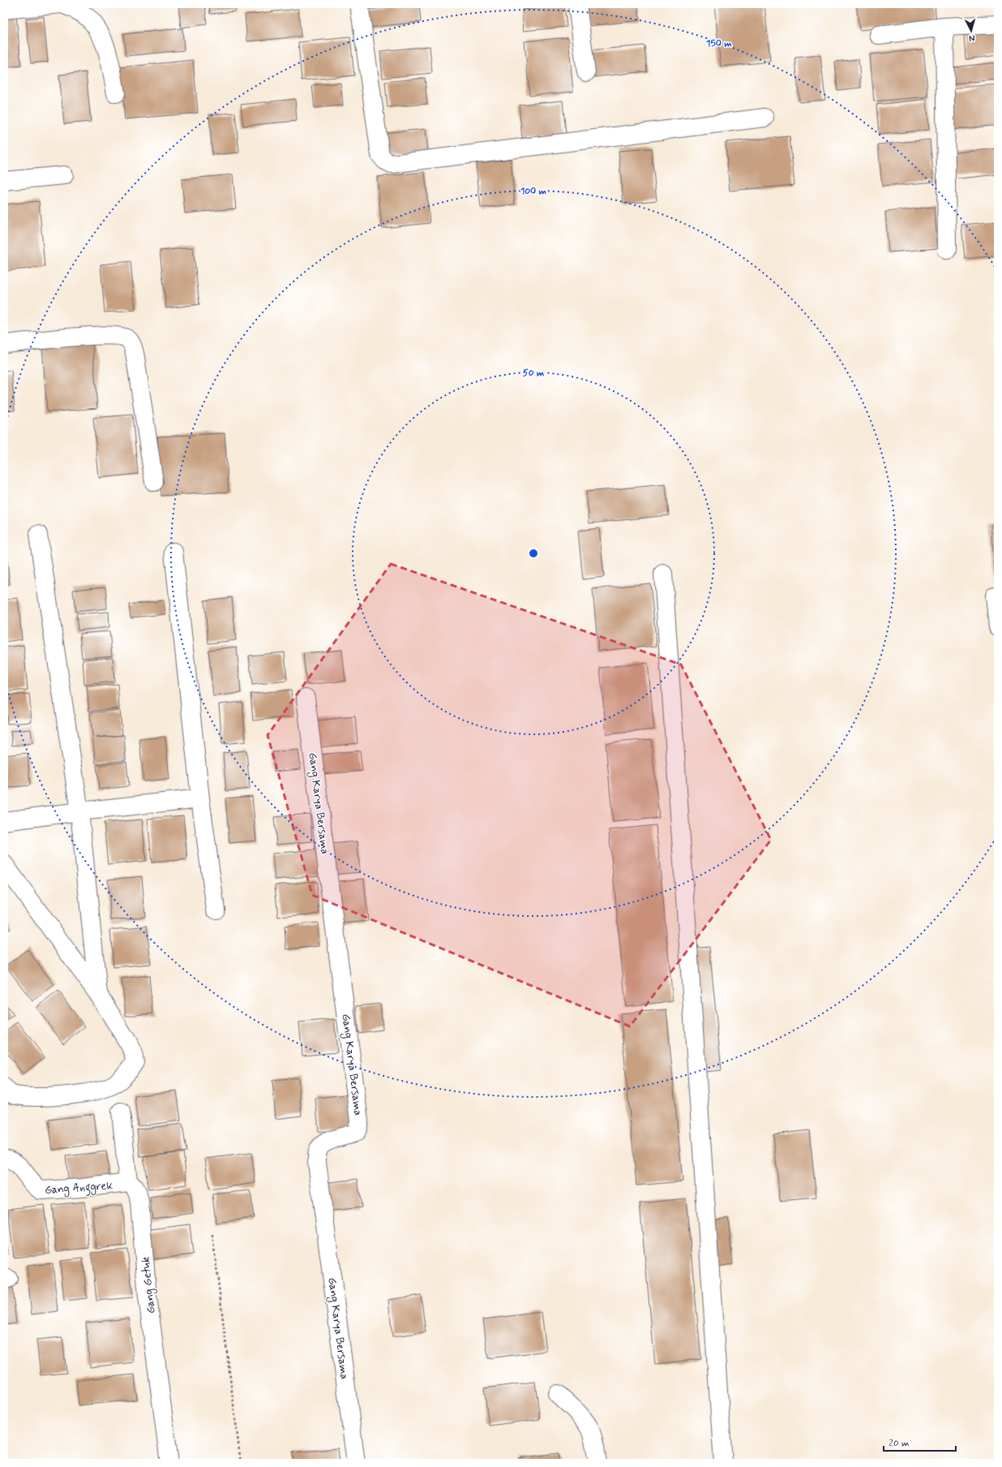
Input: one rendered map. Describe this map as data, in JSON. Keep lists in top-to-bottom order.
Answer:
{
  "streets": {
    "street": ["Gang Karya Bersama", "Gang Anggrek", "Gang Getuk"]
  },
  "crossings": [
    ["Gang Anggrek", "Gang Getuk"]
  ],
  "scale_bar": "20 m",
  "north": "bottom",
  "rings": ["150 m", "100 m", "50 m"]
}
